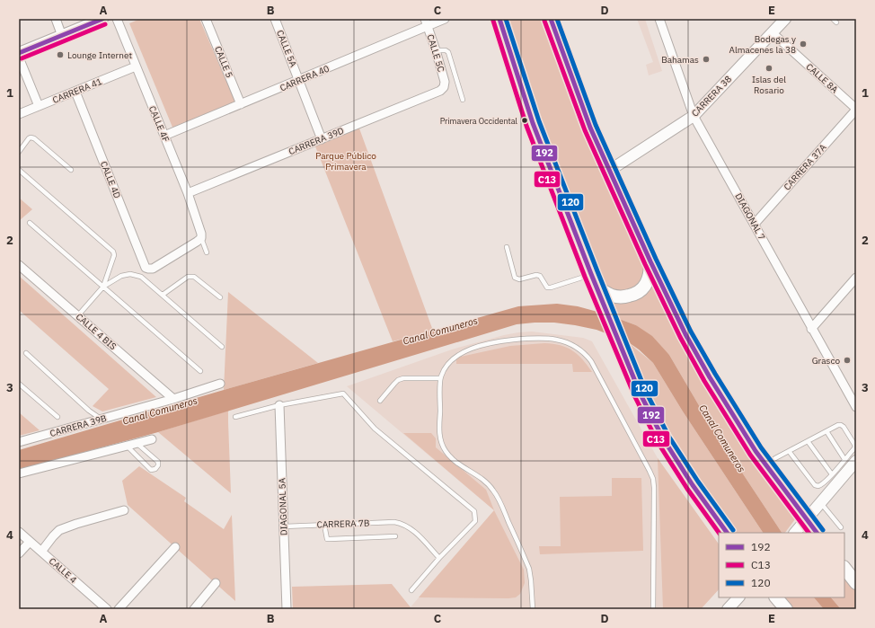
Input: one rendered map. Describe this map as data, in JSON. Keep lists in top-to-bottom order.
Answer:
{
  "streets": {
    "street": [
      "CALLE 5A",
      "CALLE 5C",
      "CALLE 5",
      "CARRERA 40",
      "CALLE 8A",
      "CARRERA 41",
      "CARRERA 38",
      "CALLE 4F",
      "CARRERA 39D",
      "CARRERA 37A",
      "CALLE 4D",
      "DIAGONAL 7",
      "CALLE 4 BIS",
      "CARRERA 39B",
      "DIAGONAL 5A",
      "CALLE 4"
    ],
    "lane": ["CARRERA 7B"]
  },
  "crossings": [
    ["CALLE 5A", "CARRERA 40"],
    ["CALLE 5A", "CARRERA 39D"],
    ["CALLE 5C", "CARRERA 40"],
    ["CALLE 5C", "CARRERA 39D"],
    ["CALLE 5", "CARRERA 40"],
    ["CARRERA 40", "CALLE 4F"],
    ["CALLE 8A", "CARRERA 38"],
    ["CALLE 8A", "CARRERA 37A"],
    ["CARRERA 41", "CALLE 4F"],
    ["CARRERA 41", "CALLE 4D"],
    ["CARRERA 38", "DIAGONAL 7"],
    ["CALLE 4F", "CARRERA 39D"],
    ["CALLE 4F", "CALLE 4D"],
    ["CARRERA 37A", "DIAGONAL 7"],
    ["CALLE 4 BIS", "CARRERA 39B"],
    ["DIAGONAL 5A", "CARRERA 7B"]
  ],
  "water": ["Canal Comuneros"],
  "parks": ["Parque Público Primavera"],
  "places": [
    "Bodegas y Almacenes la 38",
    "Lounge Internet",
    "Bahamas",
    "Islas del Rosario",
    "Primavera Occidental",
    "Grasco"
  ],
  "lines": ["transit line 192", "transit line 120", "transit line C13"],
  "legend": ["192", "C13", "120"],
  "grid": {
    "columns": [
      "A",
      "B",
      "C",
      "D",
      "E"
    ],
    "rows": [
      "1",
      "2",
      "3",
      "4"
    ]
  }
}
